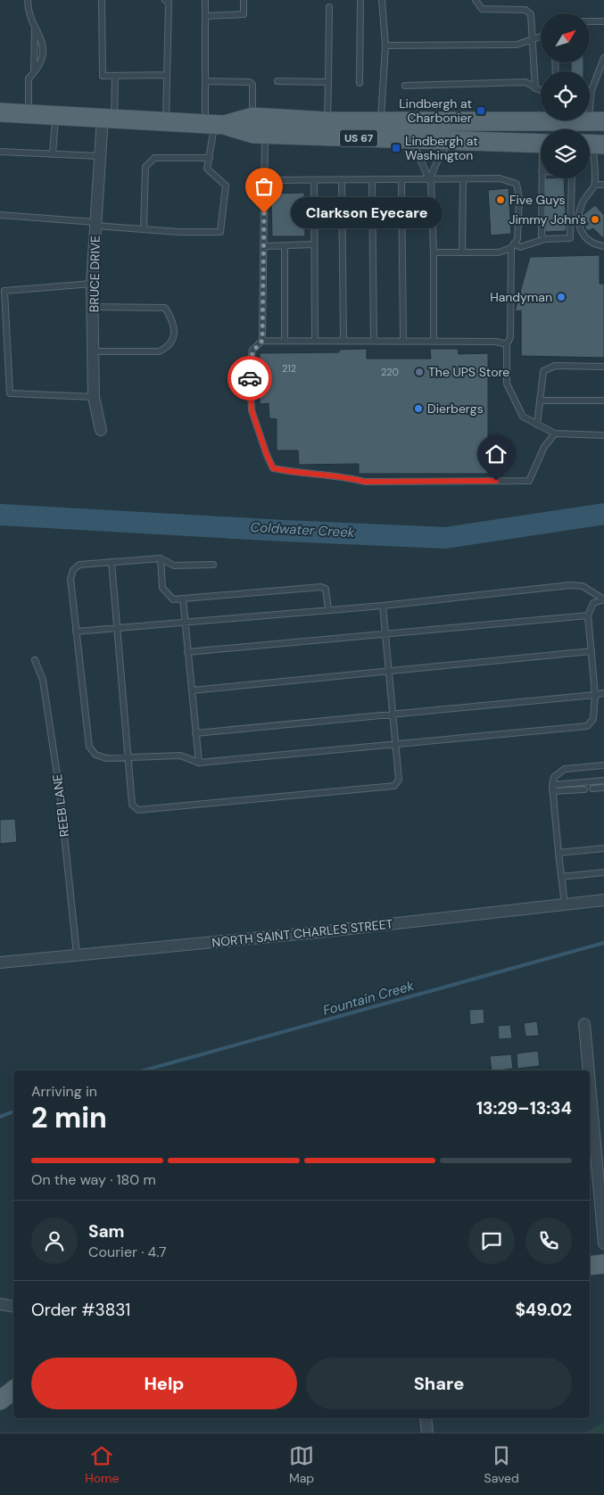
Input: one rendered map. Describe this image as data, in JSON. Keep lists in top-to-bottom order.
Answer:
{
  "streets": {
    "main road": ["US 67"],
    "street": ["BRUCE DRIVE", "NORTH SAINT CHARLES STREET"],
    "lane": ["REEB LANE"]
  },
  "crossings": [
    ["US 67", "BRUCE DRIVE"],
    ["REEB LANE", "NORTH SAINT CHARLES STREET"]
  ],
  "water": ["Coldwater Creek", "Fountain Creek"],
  "places": {
    "transit": ["Lindbergh at Charbonier", "Lindbergh at Washington"],
    "other": [
      "Five Guys",
      "Clarkson Eyecare",
      "Jimmy John's",
      "Handyman",
      "The UPS Store",
      "Dierbergs"
    ]
  },
  "house_numbers": ["212", "220"],
  "north": "top right",
  "page": {
    "bubble": "Clarkson Eyecare",
    "heading": ["2 min", "Arriving in", "13:29–13:34"],
    "panel": [
      "Sam",
      "Courier · 4.7",
      "Order #3831",
      "$49.02"
    ],
    "bar": "On the way · 180 m",
    "buttons": ["Help", "Share"],
    "tabs": ["Home", "Map", "Saved"]
  }
}
